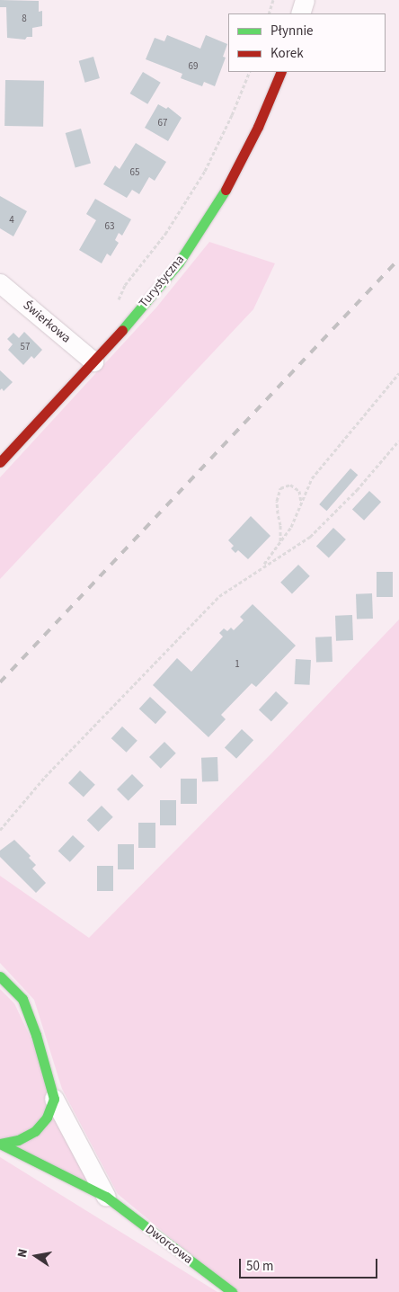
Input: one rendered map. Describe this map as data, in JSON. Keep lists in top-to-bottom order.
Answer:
{
  "streets": {
    "street": ["Turystyczna", "Świerkowa", "Dworcowa"]
  },
  "crossings": [
    ["Turystyczna", "Świerkowa"]
  ],
  "house_numbers": [
    "8",
    "69",
    "67",
    "65",
    "4",
    "63",
    "57",
    "1"
  ],
  "legend": ["Płynnie", "Korek"],
  "scale_bar": "50 m",
  "north": "left"
}
